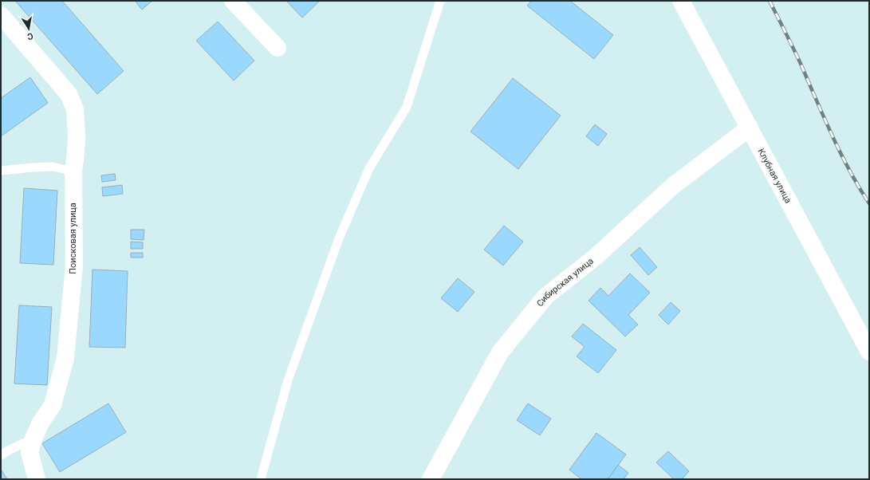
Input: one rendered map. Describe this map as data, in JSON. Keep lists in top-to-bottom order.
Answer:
{
  "streets": {
    "street": ["Клубная улица", "Поисковая улица", "Сибирская улица"]
  },
  "crossings": [
    ["Клубная улица", "Сибирская улица"]
  ],
  "north": "bottom"
}
